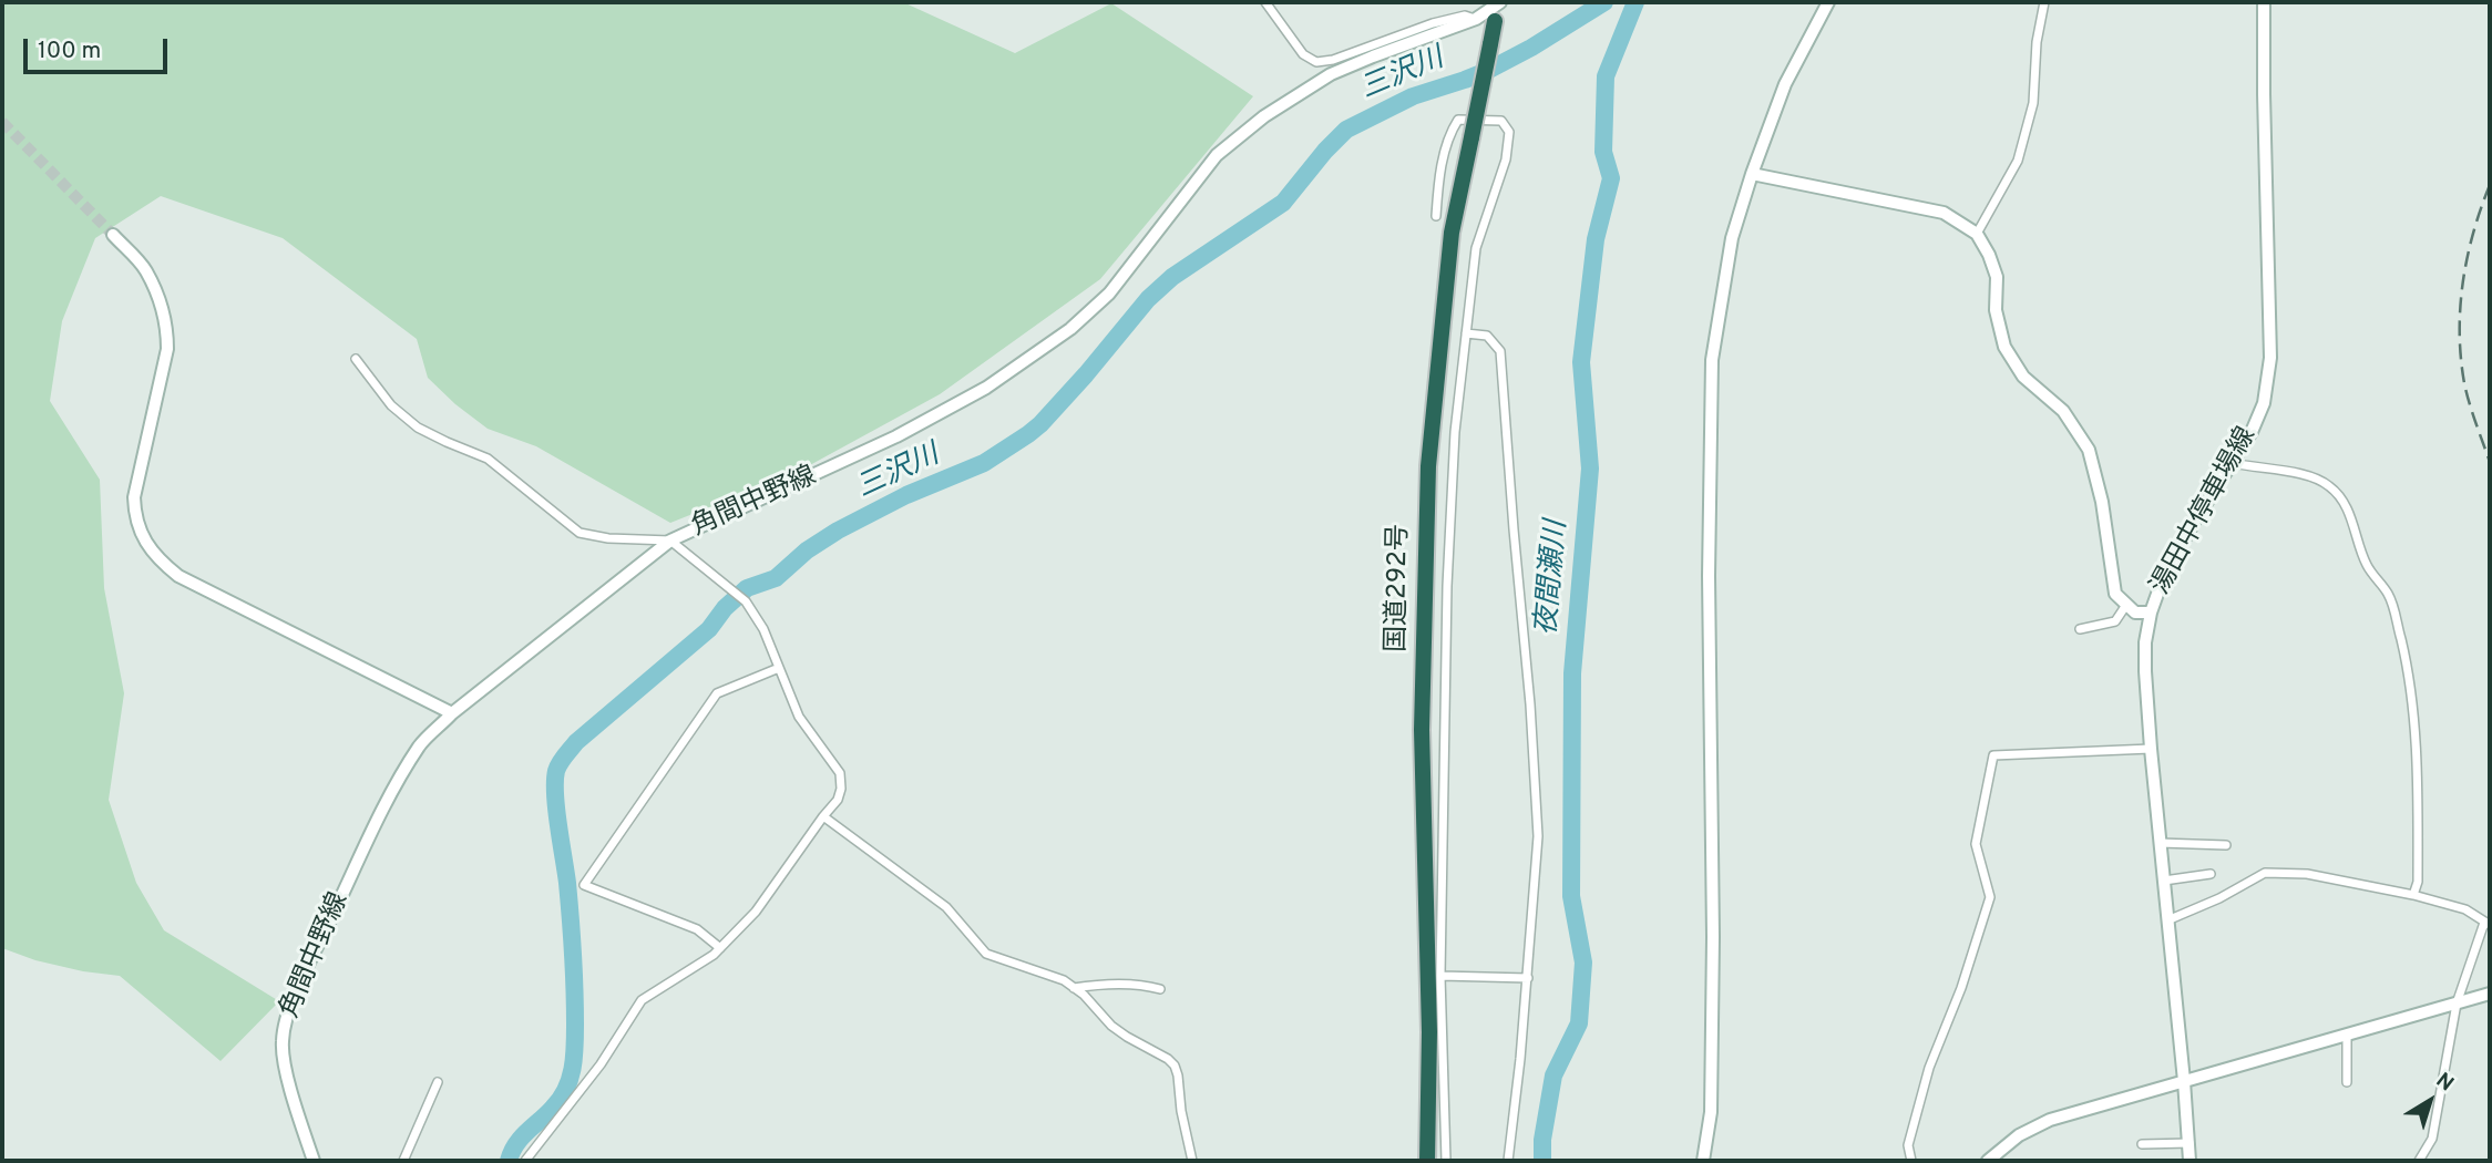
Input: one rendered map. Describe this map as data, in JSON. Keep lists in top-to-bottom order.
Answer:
{
  "streets": {
    "highway": ["国道292号"],
    "street": ["角間中野線", "湯田中停車場線"]
  },
  "water": ["三沢川", "夜間瀬川"],
  "scale_bar": "100 m",
  "north": "top right"
}
